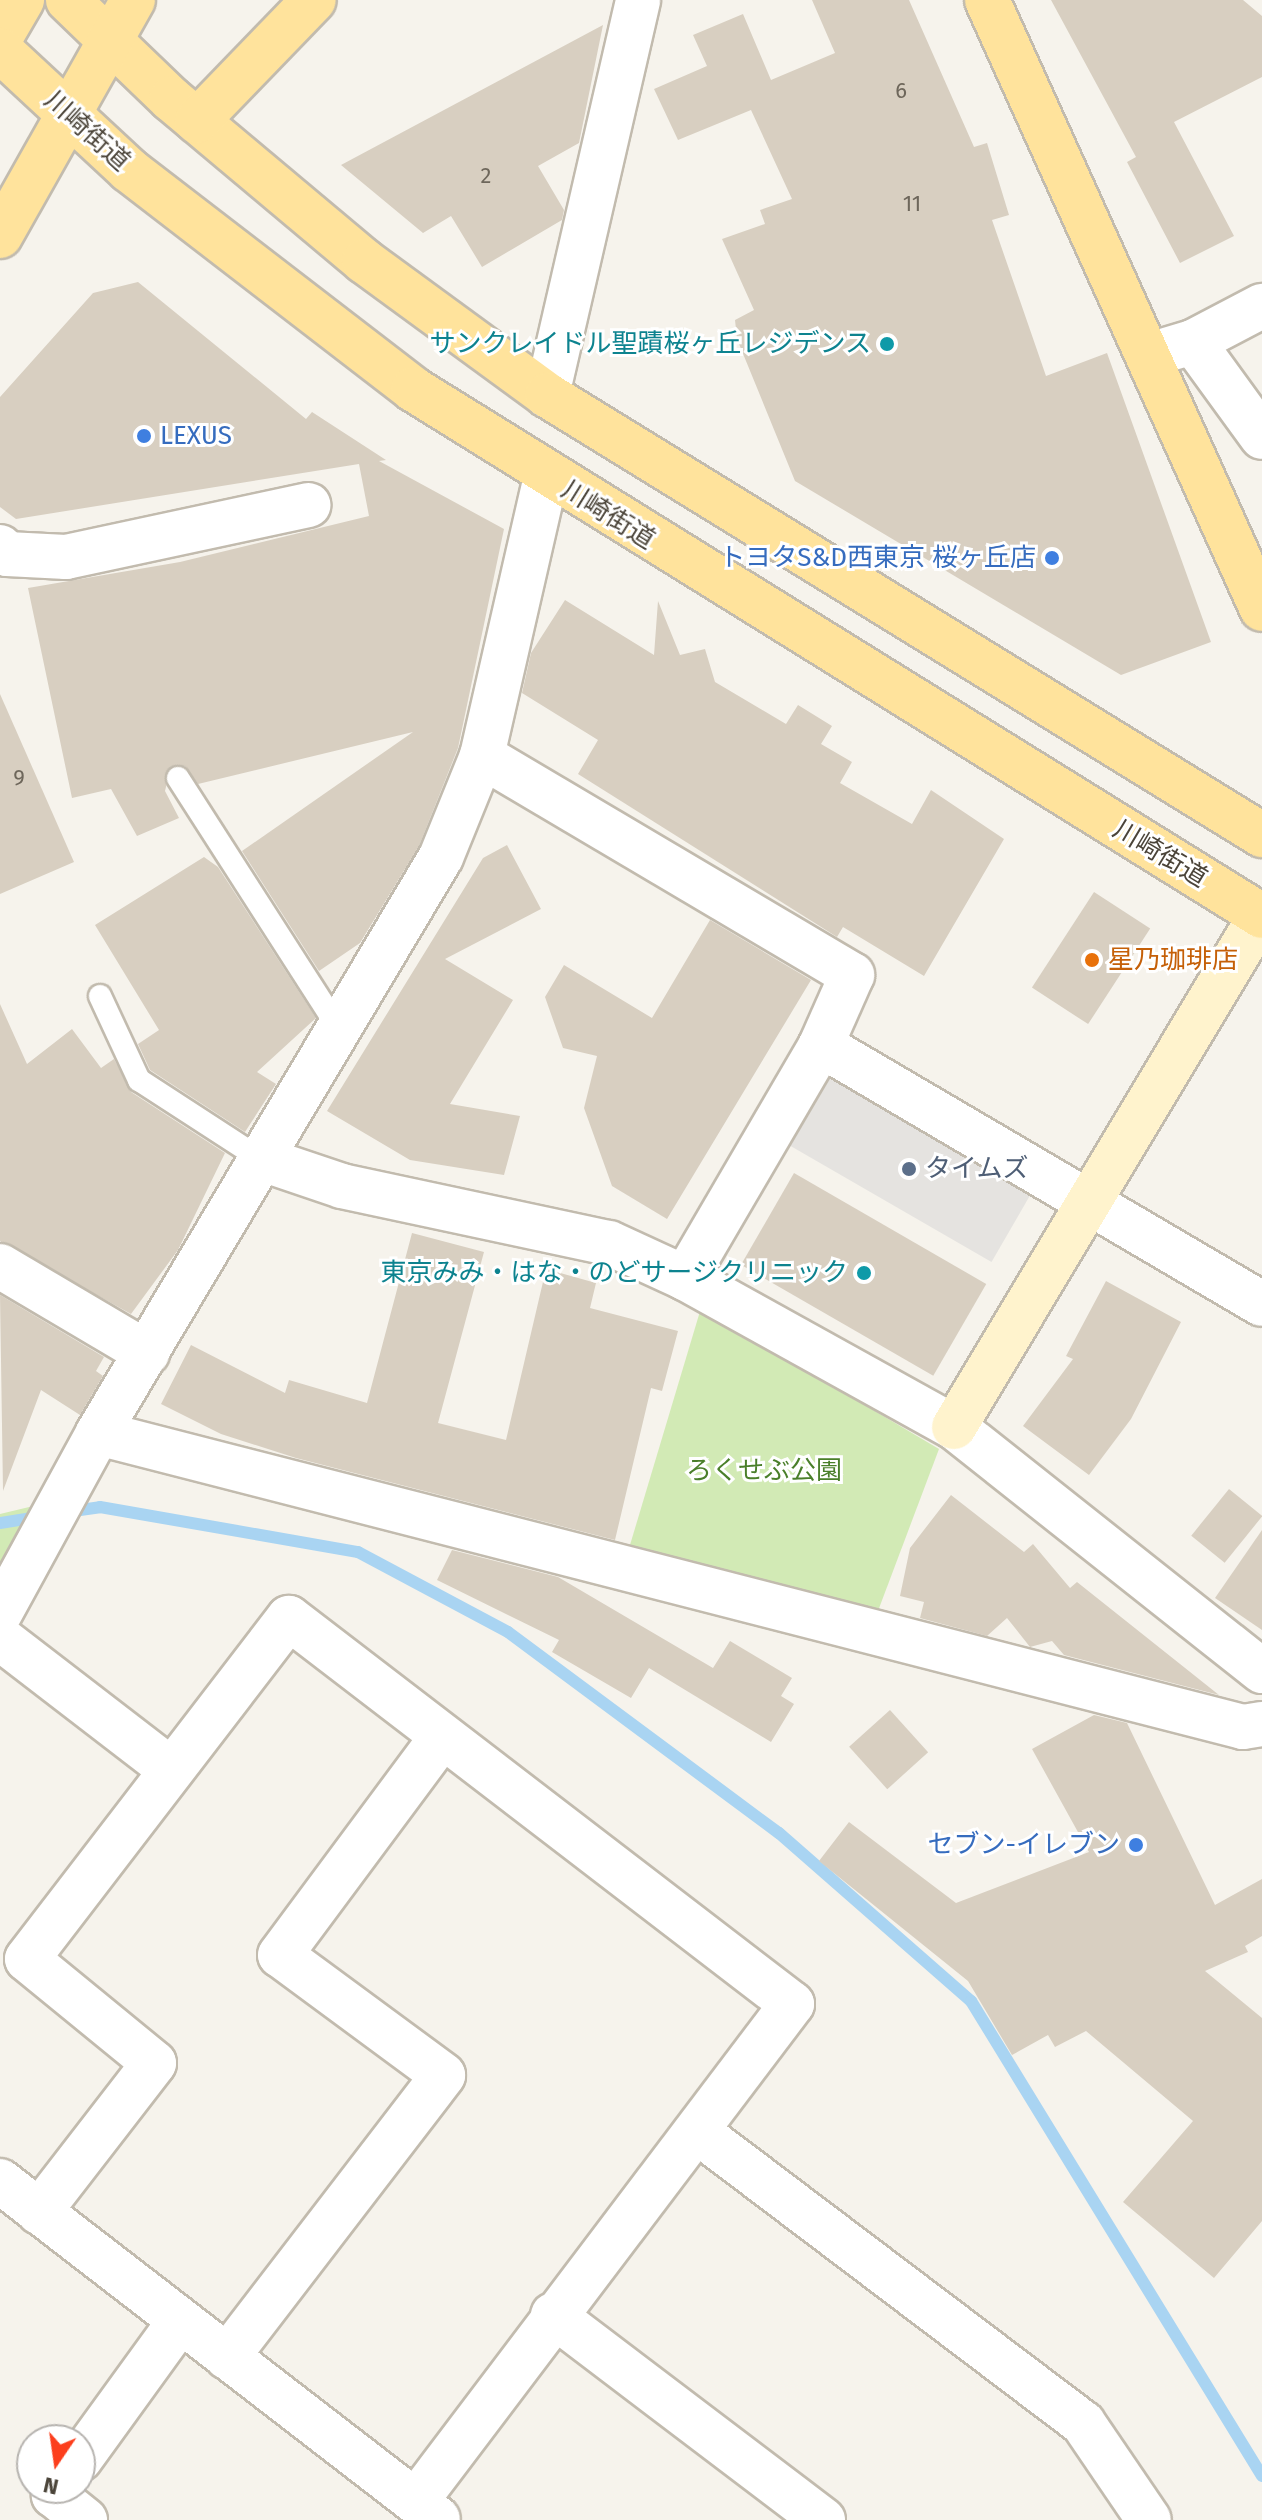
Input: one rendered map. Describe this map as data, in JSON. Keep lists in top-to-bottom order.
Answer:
{
  "streets": {
    "main road": ["川崎街道"]
  },
  "parks": ["ろくせぶ公園"],
  "places": [
    "サンクレイドル聖蹟桜ヶ丘レジデンス",
    "LEXUS",
    "トヨタS&D西東京 桜ヶ丘店",
    "星乃珈琲店",
    "タイムズ",
    "東京みみ・はな・のどサージクリニック",
    "セブン-イレブン"
  ],
  "house_numbers": [
    "6",
    "2",
    "11",
    "9"
  ],
  "north": "bottom"
}
